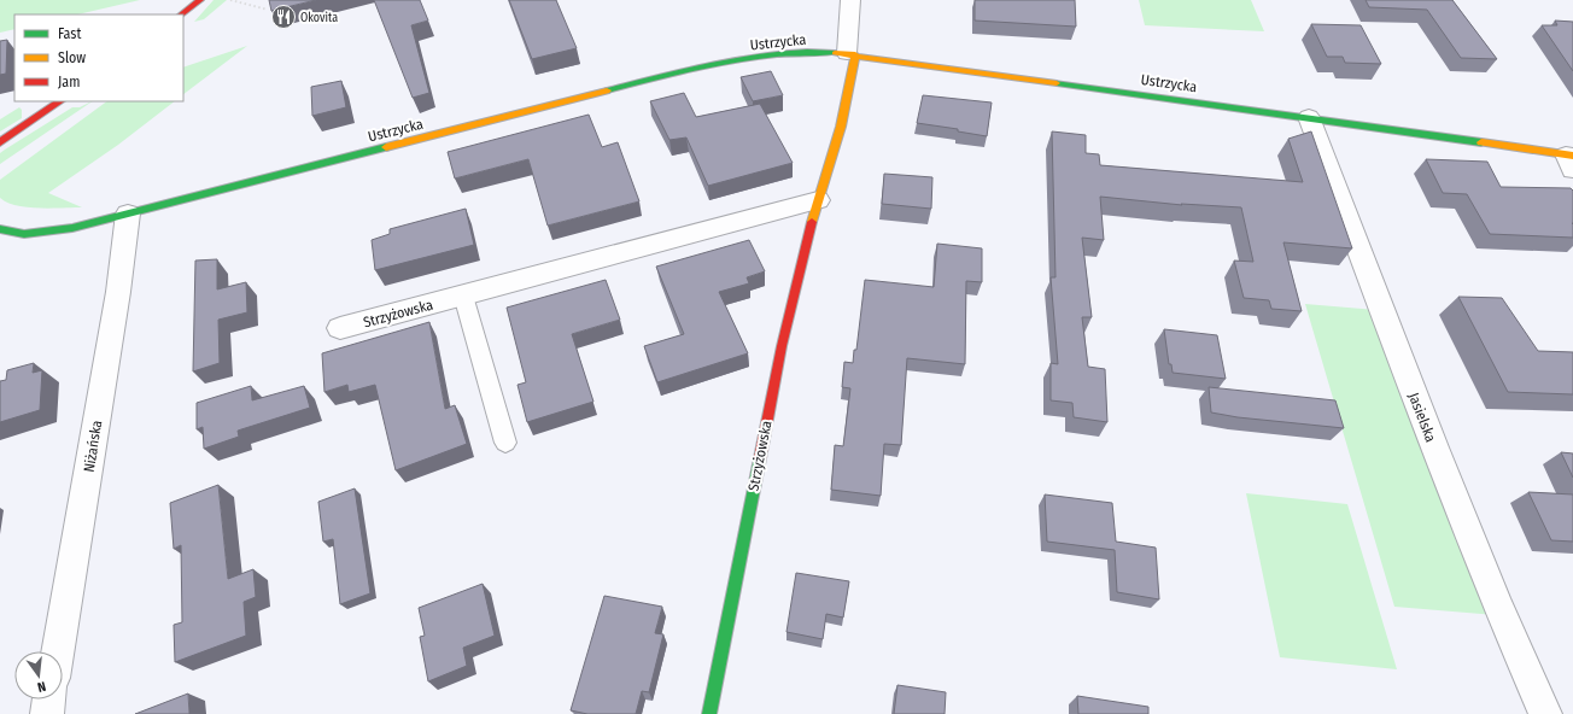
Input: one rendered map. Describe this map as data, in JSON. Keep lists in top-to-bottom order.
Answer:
{
  "streets": {
    "street": [
      "Ustrzycka",
      "Strzyżowska",
      "Jasielska",
      "Niżańska"
    ]
  },
  "crossings": [
    ["Ustrzycka", "Strzyżowska"],
    ["Ustrzycka", "Jasielska"],
    ["Ustrzycka", "Niżańska"]
  ],
  "places": {
    "restaurant": ["Okovita"]
  },
  "legend": ["Fast", "Slow", "Jam"],
  "north": "bottom"
}
